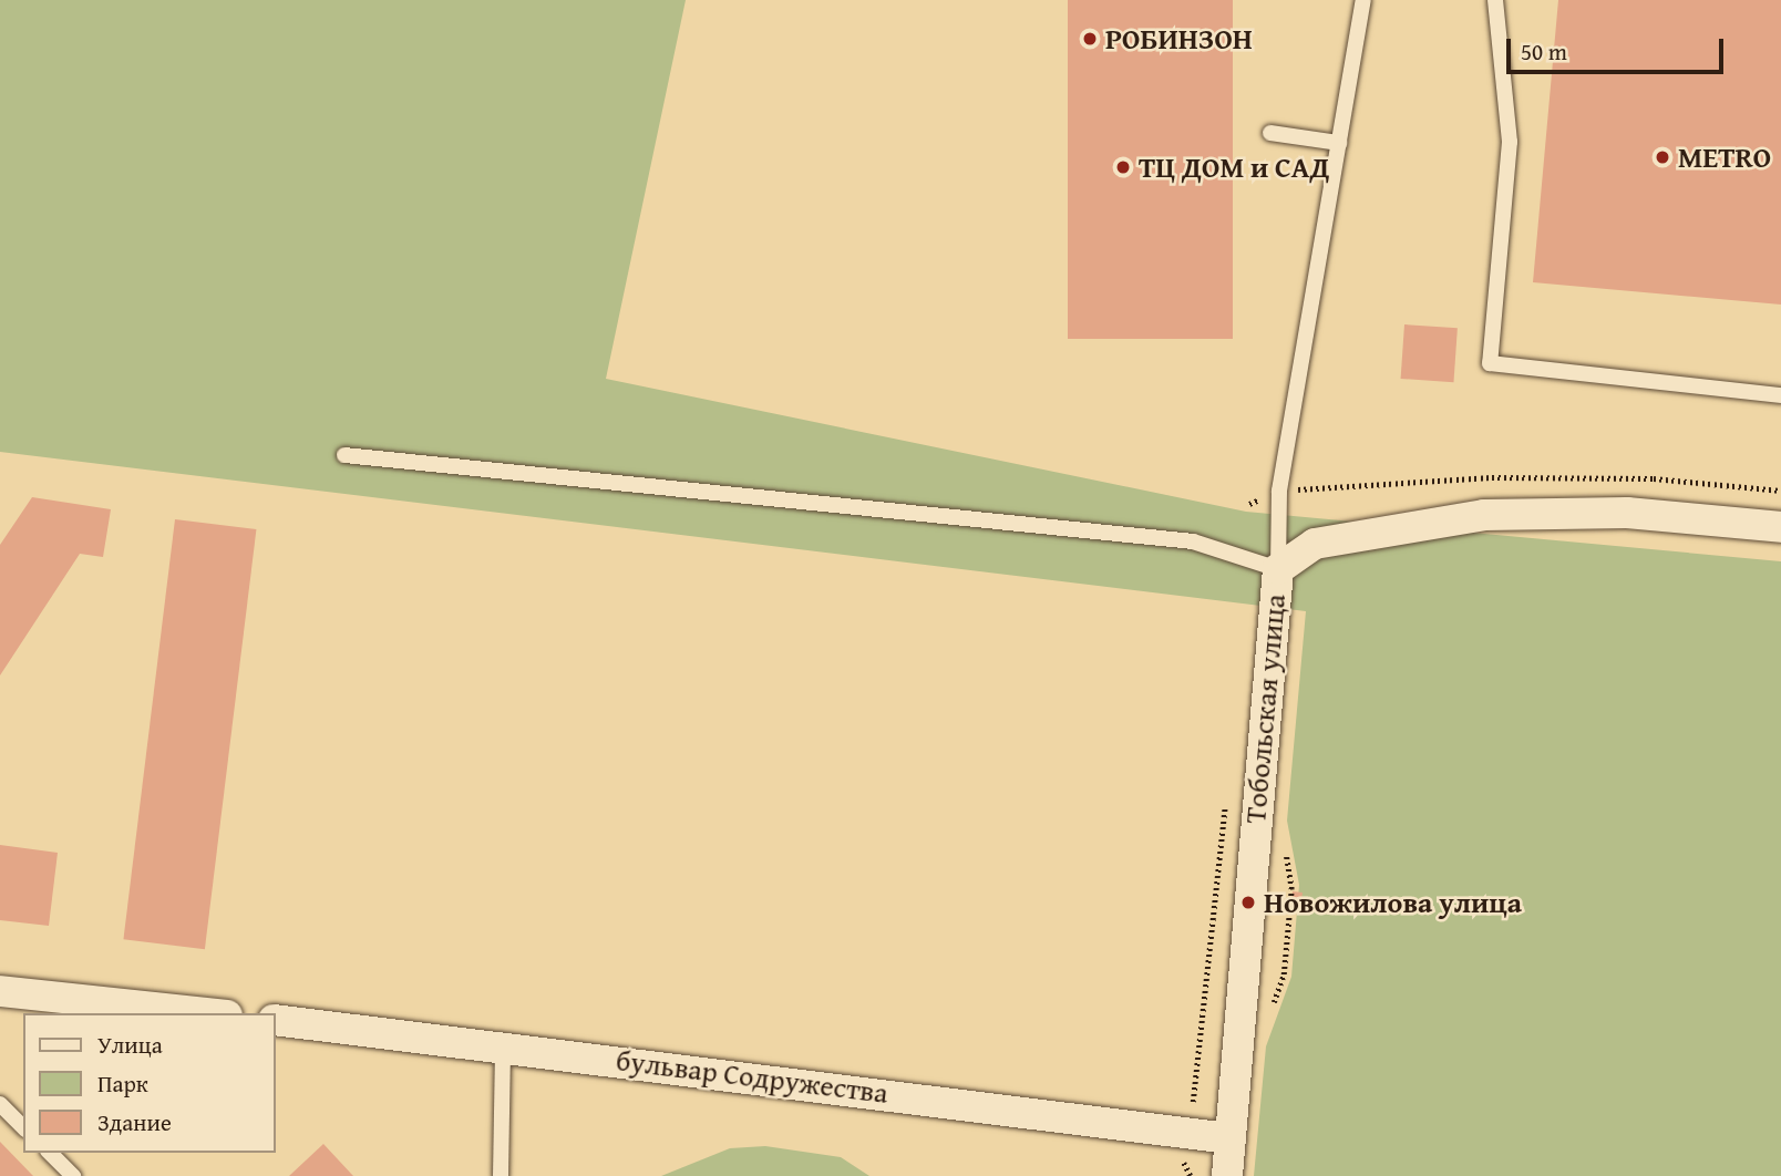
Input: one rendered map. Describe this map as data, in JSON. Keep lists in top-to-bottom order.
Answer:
{
  "streets": {
    "street": ["Тобольская улица", "бульвар Содружества"]
  },
  "crossings": [
    ["Тобольская улица", "бульвар Содружества"]
  ],
  "places": [
    "РОБИНЗОН",
    "METRO",
    "ТЦ ДОМ и САД",
    "Новожилова улица"
  ],
  "legend": ["Улица", "Парк", "Здание"],
  "scale_bar": "50 m"
}
